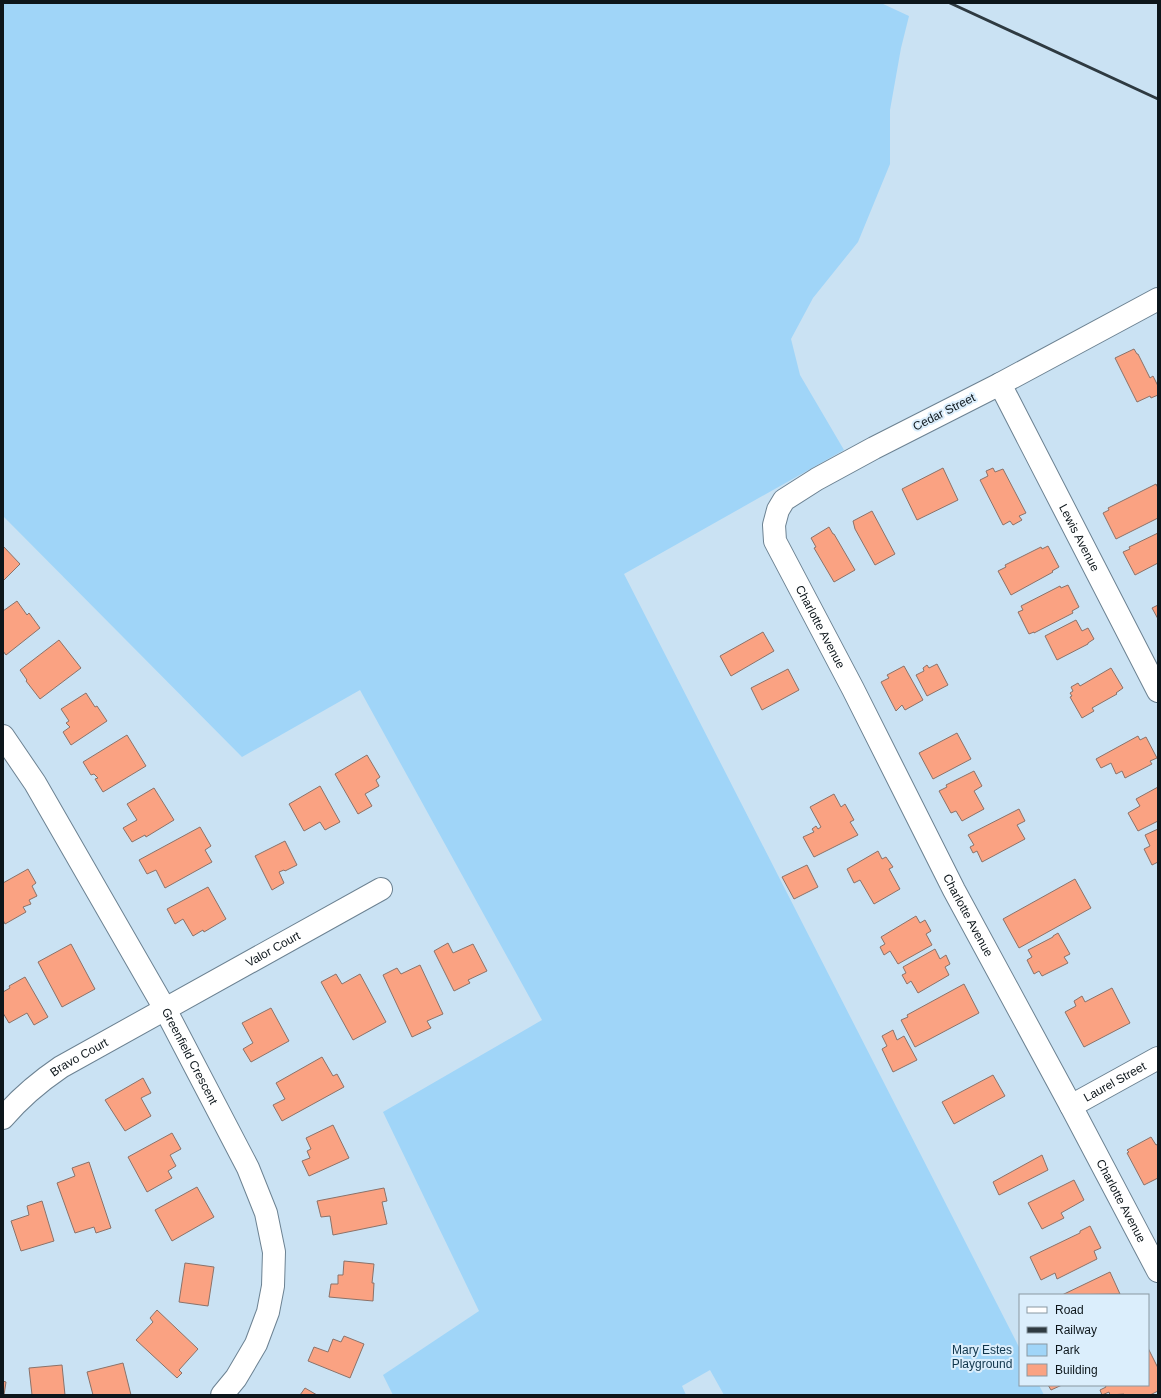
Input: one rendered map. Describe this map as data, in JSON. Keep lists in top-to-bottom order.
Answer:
{
  "streets": {
    "street": [
      "Cedar Street",
      "Lewis Avenue",
      "Charlotte Avenue",
      "Valor Court",
      "Greenfield Crescent",
      "Bravo Court",
      "Laurel Street"
    ]
  },
  "crossings": [
    ["Cedar Street", "Lewis Avenue"],
    ["Cedar Street", "Charlotte Avenue"],
    ["Charlotte Avenue", "Laurel Street"],
    ["Valor Court", "Greenfield Crescent"],
    ["Valor Court", "Bravo Court"],
    ["Greenfield Crescent", "Bravo Court"]
  ],
  "parks": ["Mary Estes Playground"],
  "legend": [
    "Road",
    "Railway",
    "Park",
    "Building"
  ]
}
